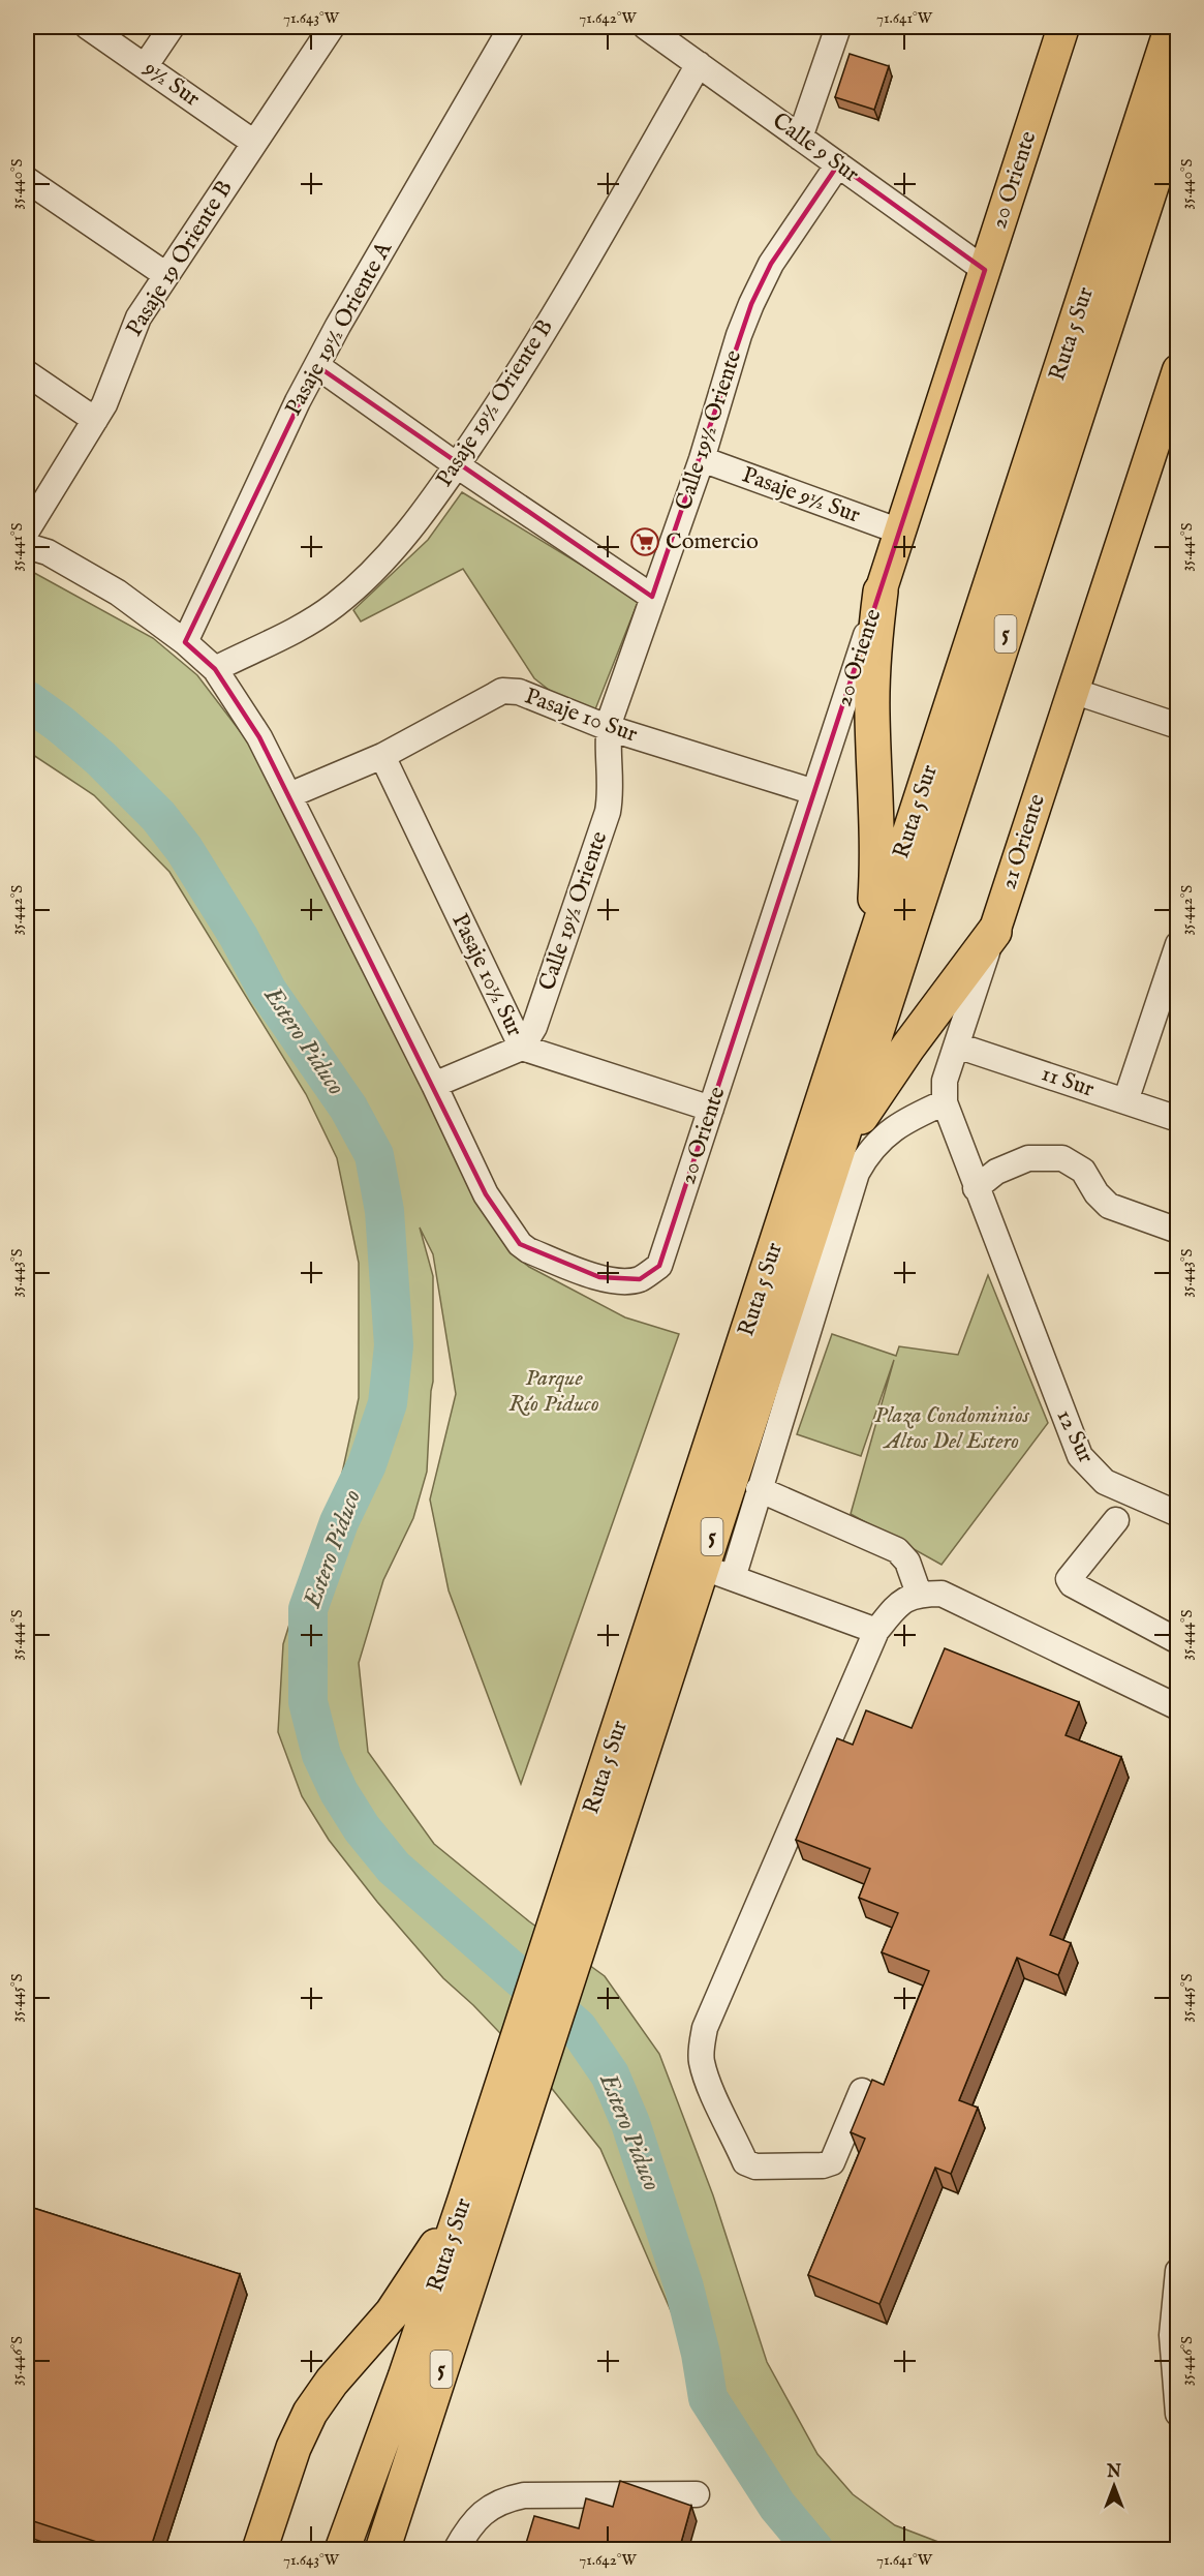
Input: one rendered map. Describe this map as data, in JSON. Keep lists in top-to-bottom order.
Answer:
{
  "streets": {
    "highway": ["Ruta 5 Sur", "5"],
    "main road": ["20 Oriente", "21 Oriente"],
    "street": [
      "9½ Sur",
      "Calle 9 Sur",
      "Pasaje 19 Oriente B",
      "Pasaje 19½ Oriente A",
      "Pasaje 19½ Oriente B",
      "Calle 19½ Oriente",
      "Pasaje 9½ Sur",
      "Pasaje 10 Sur",
      "Pasaje 10½ Sur",
      "11 Sur",
      "12 Sur"
    ]
  },
  "crossings": [
    ["9½ Sur", "Pasaje 19 Oriente B"],
    ["Calle 9 Sur", "20 Oriente"],
    ["Calle 9 Sur", "Pasaje 19½ Oriente B"],
    ["Calle 9 Sur", "Calle 19½ Oriente"],
    ["20 Oriente", "Pasaje 9½ Sur"],
    ["20 Oriente", "Pasaje 10 Sur"],
    ["20 Oriente", "Pasaje 10½ Sur"],
    ["Calle 19½ Oriente", "Pasaje 9½ Sur"],
    ["Calle 19½ Oriente", "Pasaje 10 Sur"],
    ["Calle 19½ Oriente", "Pasaje 10½ Sur"],
    ["Pasaje 10 Sur", "Pasaje 10½ Sur"],
    ["21 Oriente", "11 Sur"],
    ["21 Oriente", "12 Sur"]
  ],
  "water": ["Estero Piduco"],
  "parks": ["Parque Río Piduco", "Plaza Condominios Altos Del Estero"],
  "places": {
    "supermarket": ["Comercio"]
  },
  "north": "top",
  "coordinates": [
    "71.643°W",
    "71.642°W",
    "71.641°W",
    "35.440°S",
    "35.441°S",
    "35.442°S",
    "35.443°S",
    "35.444°S",
    "35.445°S",
    "35.446°S"
  ]
}
